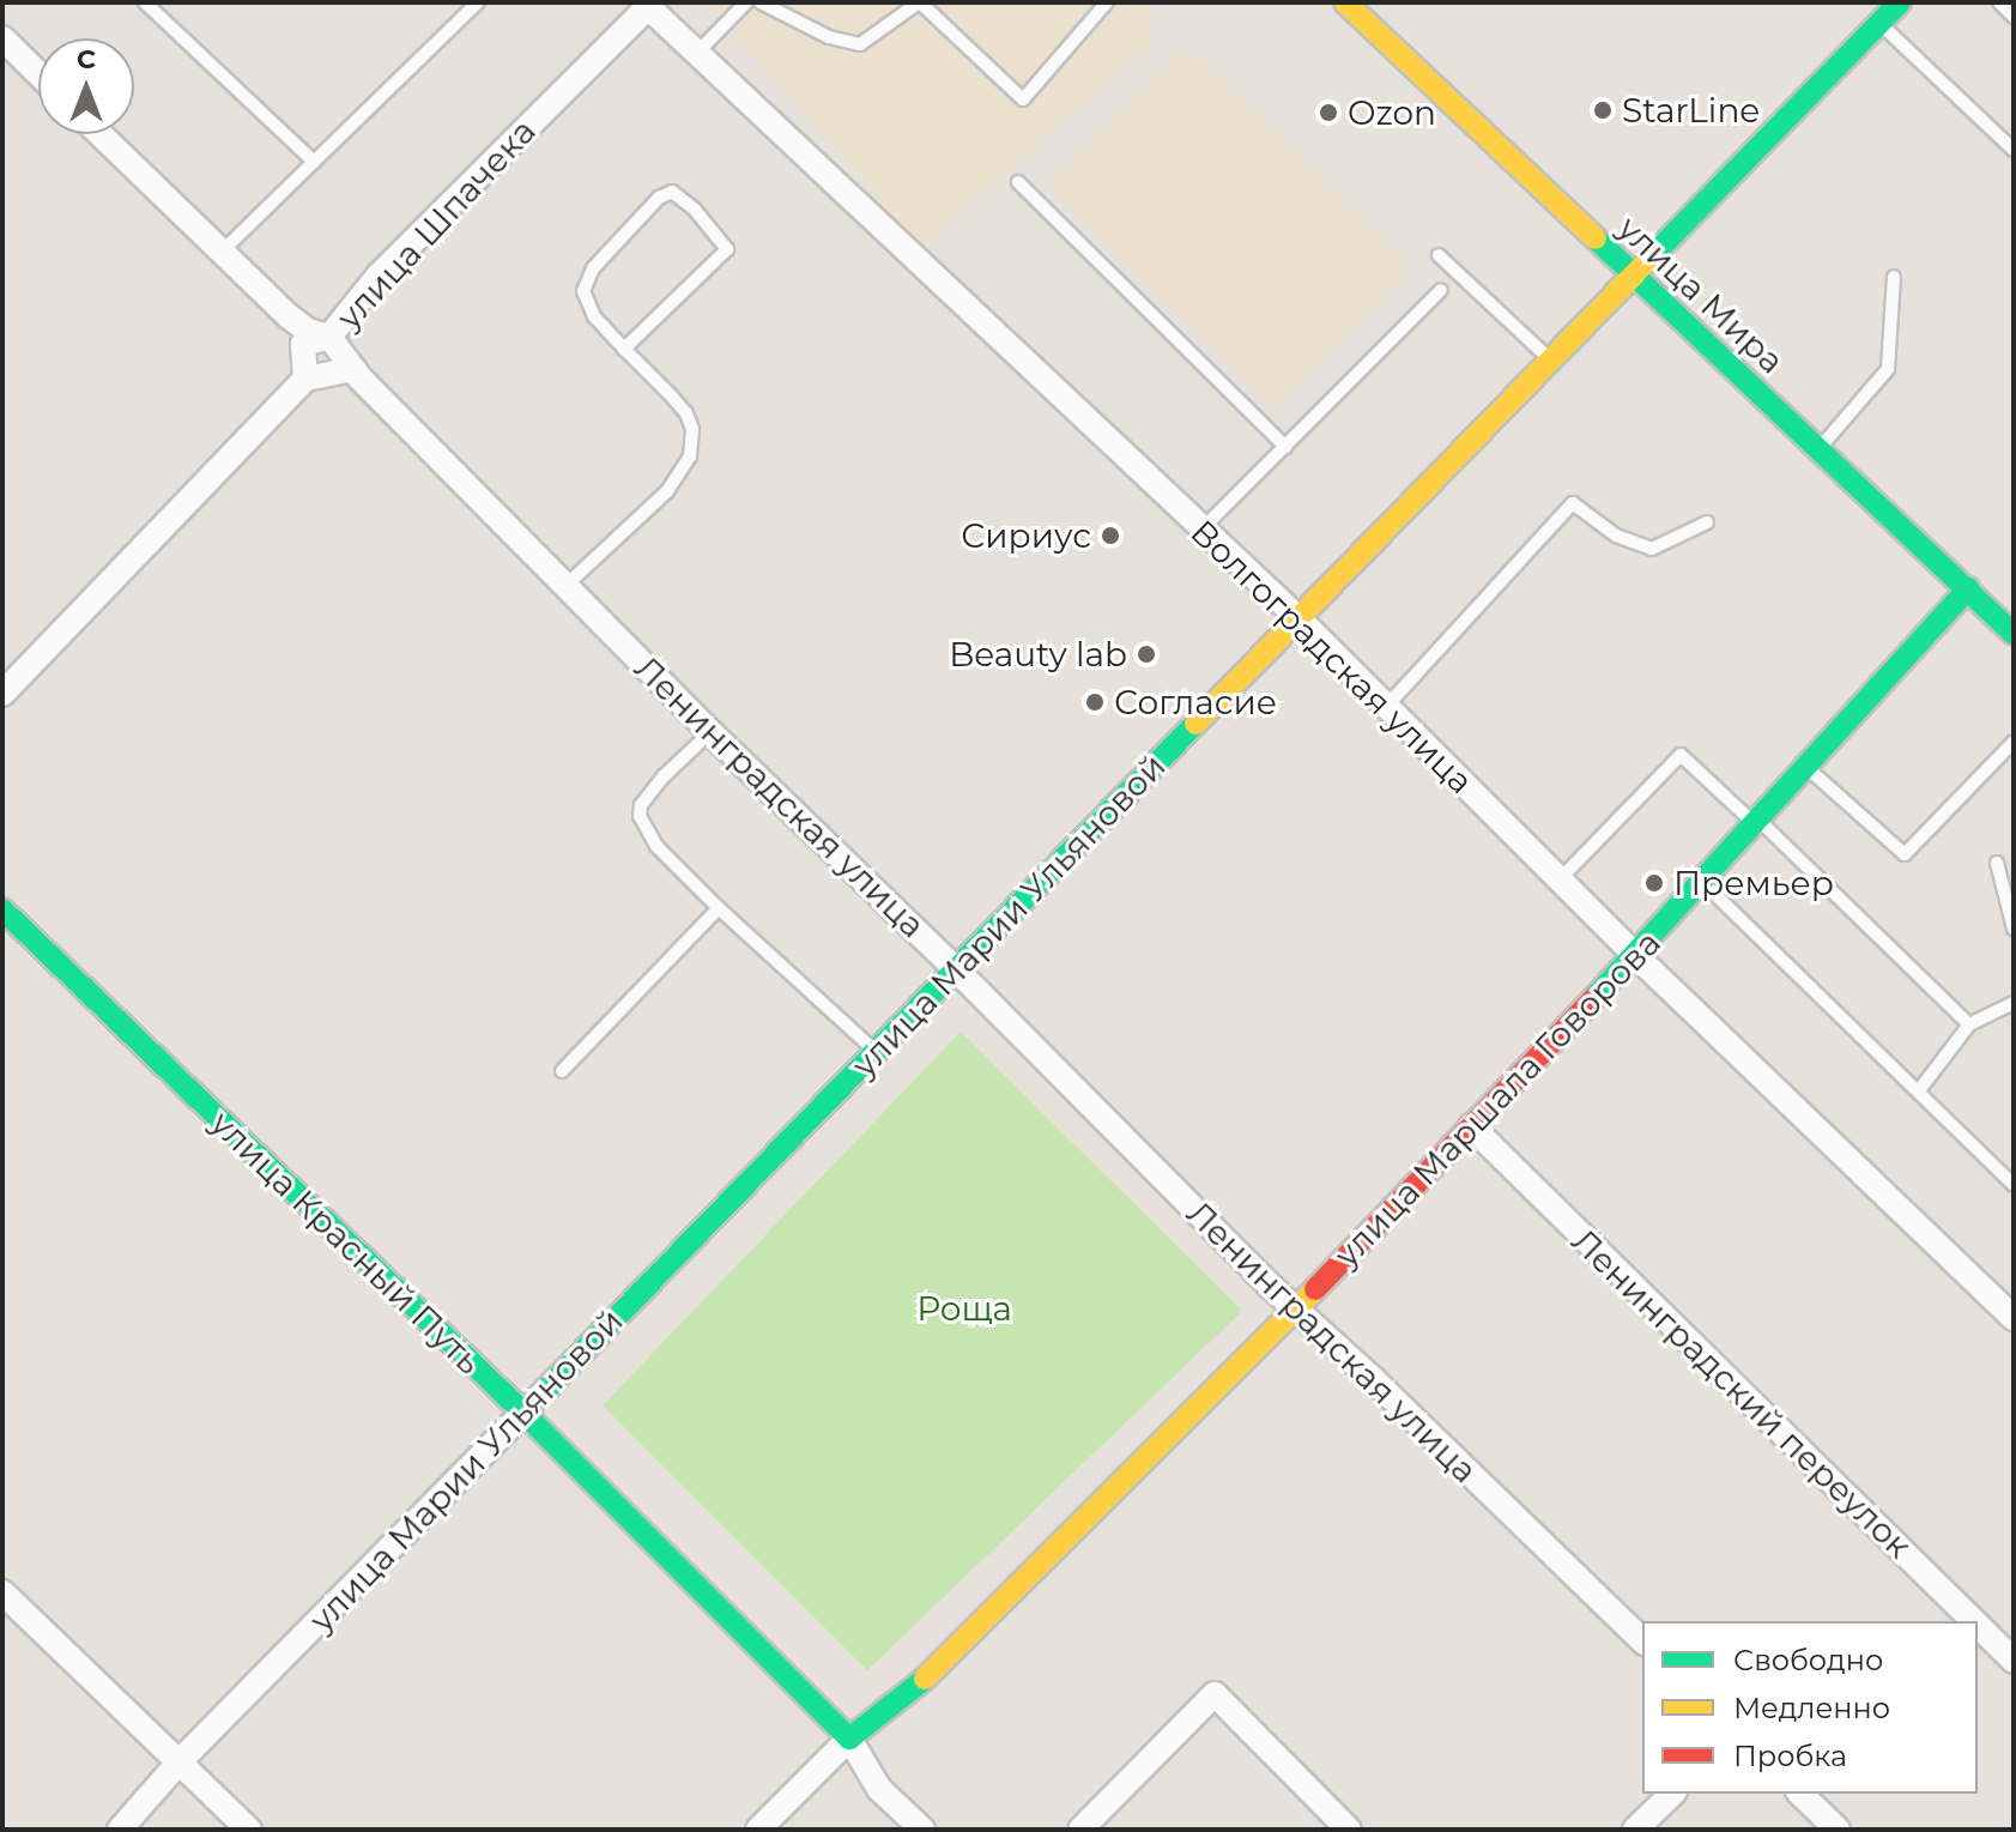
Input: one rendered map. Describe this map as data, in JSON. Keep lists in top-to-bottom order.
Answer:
{
  "streets": {
    "street": [
      "улица Шпачека",
      "улица Мира",
      "Волгоградская улица",
      "Ленинградская улица",
      "улица Марии Ульяновой",
      "улица Маршала Говорова",
      "улица Красный Путь",
      "Ленинградский переулок"
    ]
  },
  "crossings": [
    ["улица Шпачека", "Волгоградская улица"],
    ["улица Шпачека", "Ленинградская улица"],
    ["улица Мира", "улица Марии Ульяновой"],
    ["улица Мира", "улица Маршала Говорова"],
    ["Волгоградская улица", "улица Марии Ульяновой"],
    ["Волгоградская улица", "улица Маршала Говорова"],
    ["Ленинградская улица", "улица Марии Ульяновой"],
    ["Ленинградская улица", "улица Маршала Говорова"],
    ["улица Марии Ульяновой", "улица Красный Путь"],
    ["улица Маршала Говорова", "улица Красный Путь"],
    ["улица Маршала Говорова", "Ленинградский переулок"]
  ],
  "parks": ["Роща"],
  "places": [
    "StarLine",
    "Ozon",
    "Сириус",
    "Beauty lab",
    "Согласие",
    "Премьер"
  ],
  "legend": ["Свободно", "Медленно", "Пробка"],
  "north": "top"
}
